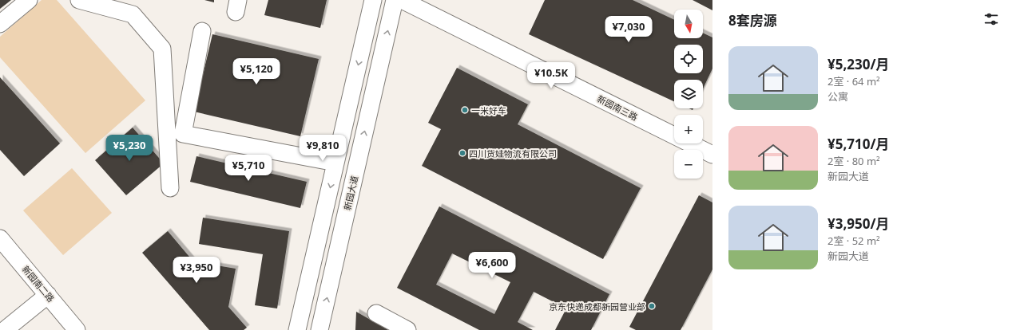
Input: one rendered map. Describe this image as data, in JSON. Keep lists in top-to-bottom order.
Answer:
{
  "streets": {
    "street": ["新园南三路", "新园大道", "新园南二路"]
  },
  "places": ["一米好车", "四川货娃物流有限公司", "京东快递成都新园营业部"],
  "north": "bottom",
  "page": {
    "heading": "8套房源",
    "map_buttons": ["+", "−"],
    "price": [
      "¥7,030",
      "¥5,120",
      "¥10.5K",
      "¥5,230",
      "¥9,810",
      "¥5,710",
      "¥6,600",
      "¥3,950"
    ],
    "list": [
      {
        "name": "¥5,230/月",
        "note": "2室 · 64 m² · 公寓"
      },
      {
        "name": "¥5,710/月",
        "note": "2室 · 80 m² · 新园大道"
      },
      {
        "name": "¥3,950/月",
        "note": "2室 · 52 m² · 新园大道"
      }
    ]
  }
}
